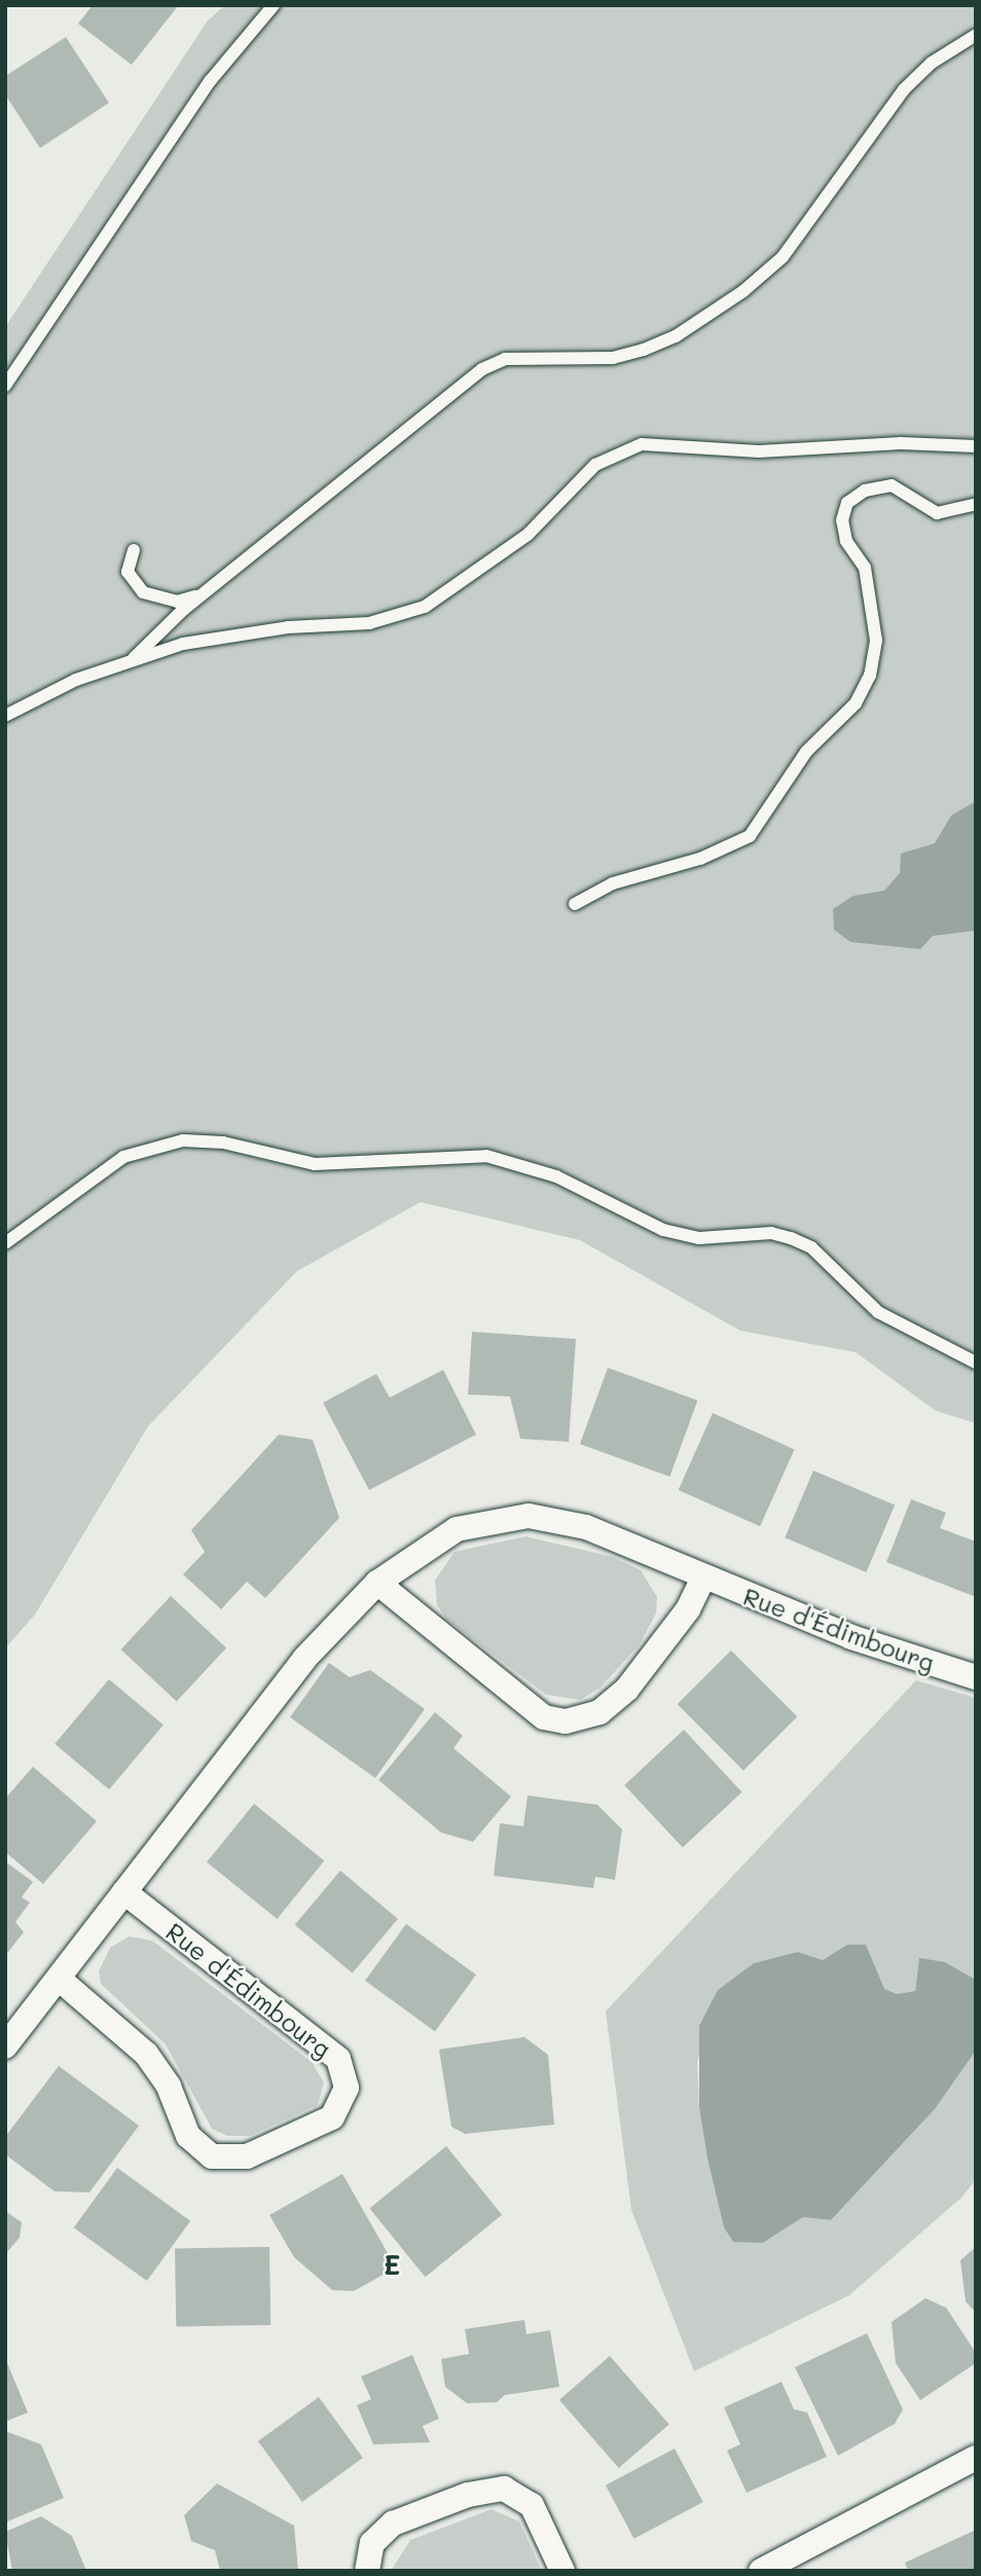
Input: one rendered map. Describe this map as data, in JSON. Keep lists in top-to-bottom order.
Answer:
{
  "streets": {
    "street": ["Rue d'Édimbourg"]
  },
  "districts": ["E"]
}
